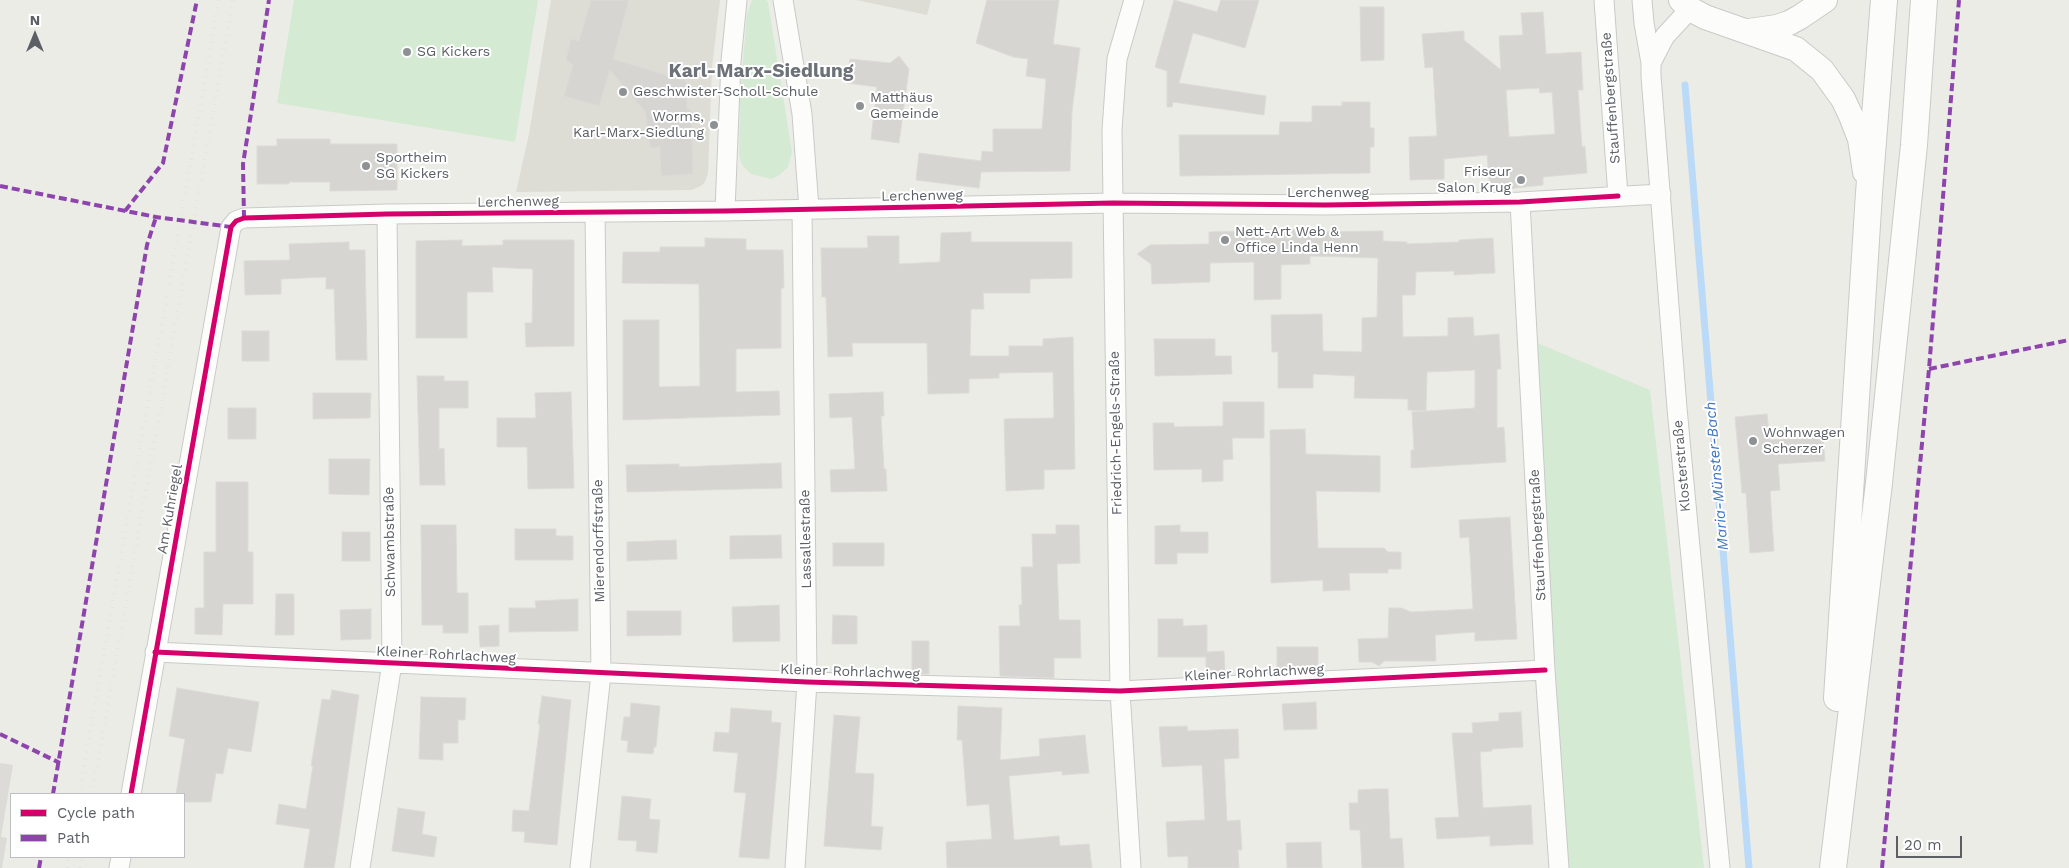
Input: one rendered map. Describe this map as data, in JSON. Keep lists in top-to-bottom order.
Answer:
{
  "streets": {
    "street": [
      "Stauffenbergstraße",
      "Lerchenweg",
      "Friedrich-Engels-Straße",
      "Klosterstraße",
      "Am Kuhriegel",
      "Lassallestraße",
      "Mierendorffstraße",
      "Schwambstraße",
      "Kleiner Rohrlachweg"
    ]
  },
  "crossings": [
    ["Stauffenbergstraße", "Lerchenweg"],
    ["Stauffenbergstraße", "Kleiner Rohrlachweg"],
    ["Lerchenweg", "Friedrich-Engels-Straße"],
    ["Lerchenweg", "Klosterstraße"],
    ["Lerchenweg", "Am Kuhriegel"],
    ["Lerchenweg", "Lassallestraße"],
    ["Lerchenweg", "Mierendorffstraße"],
    ["Lerchenweg", "Schwambstraße"],
    ["Friedrich-Engels-Straße", "Kleiner Rohrlachweg"],
    ["Am Kuhriegel", "Kleiner Rohrlachweg"],
    ["Lassallestraße", "Kleiner Rohrlachweg"],
    ["Mierendorffstraße", "Kleiner Rohrlachweg"],
    ["Schwambstraße", "Kleiner Rohrlachweg"]
  ],
  "districts": ["Karl-Marx-Siedlung"],
  "water": ["Maria-Münster-Bach"],
  "places": [
    "SG Kickers",
    "Geschwister-Scholl-Schule",
    "Matthäus Gemeinde",
    "Worms, Karl-Marx-Siedlung",
    "Sportheim SG Kickers",
    "Friseur Salon Krug",
    "Nett-Art Web & Office Linda Henn",
    "Wohnwagen Scherzer"
  ],
  "legend": ["Cycle path", "Path"],
  "scale_bar": "20 m",
  "north": "top"
}
